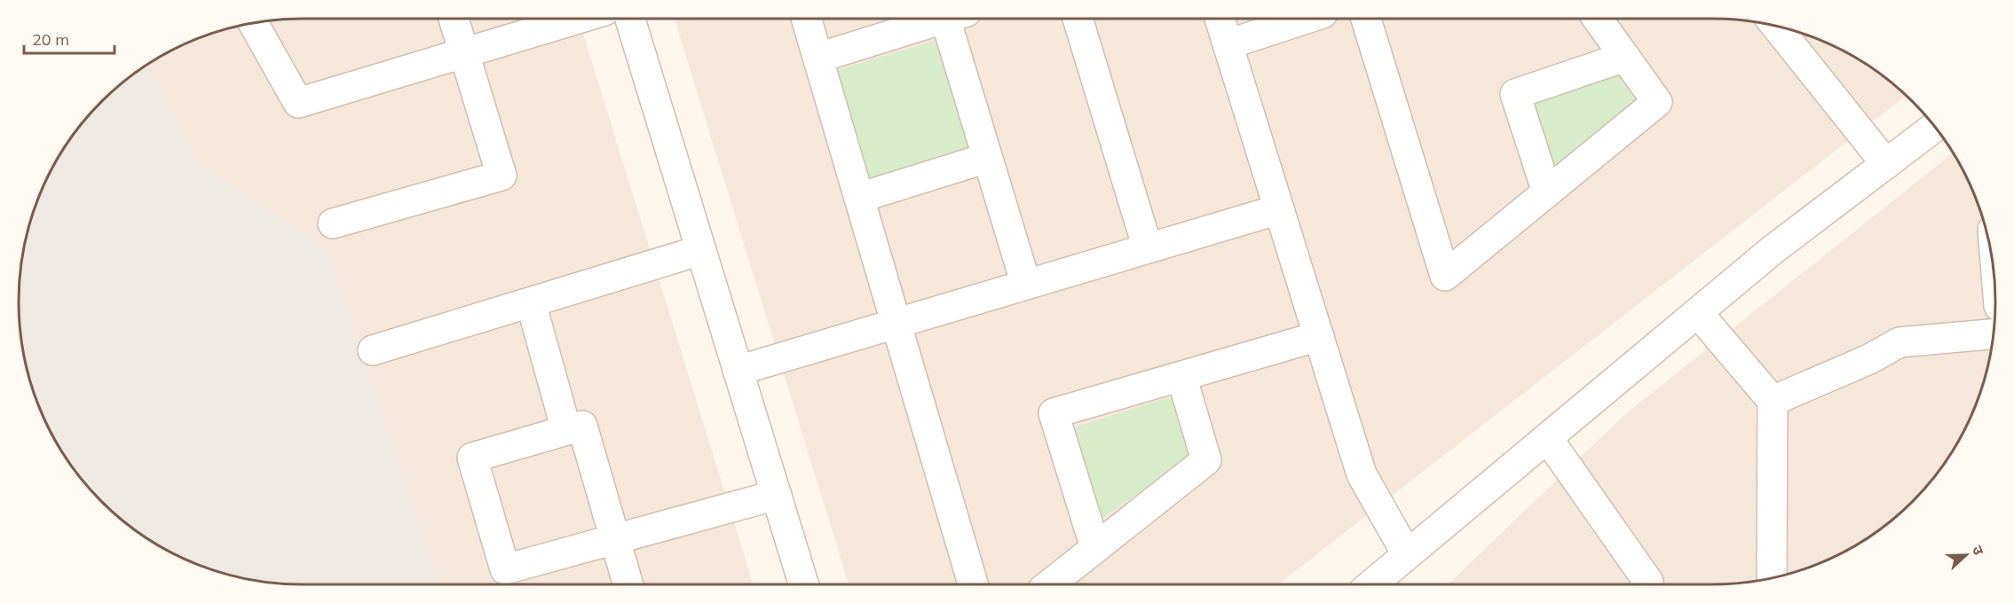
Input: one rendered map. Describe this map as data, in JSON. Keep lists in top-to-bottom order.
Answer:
{
  "scale_bar": "20 m",
  "north": "right"
}
